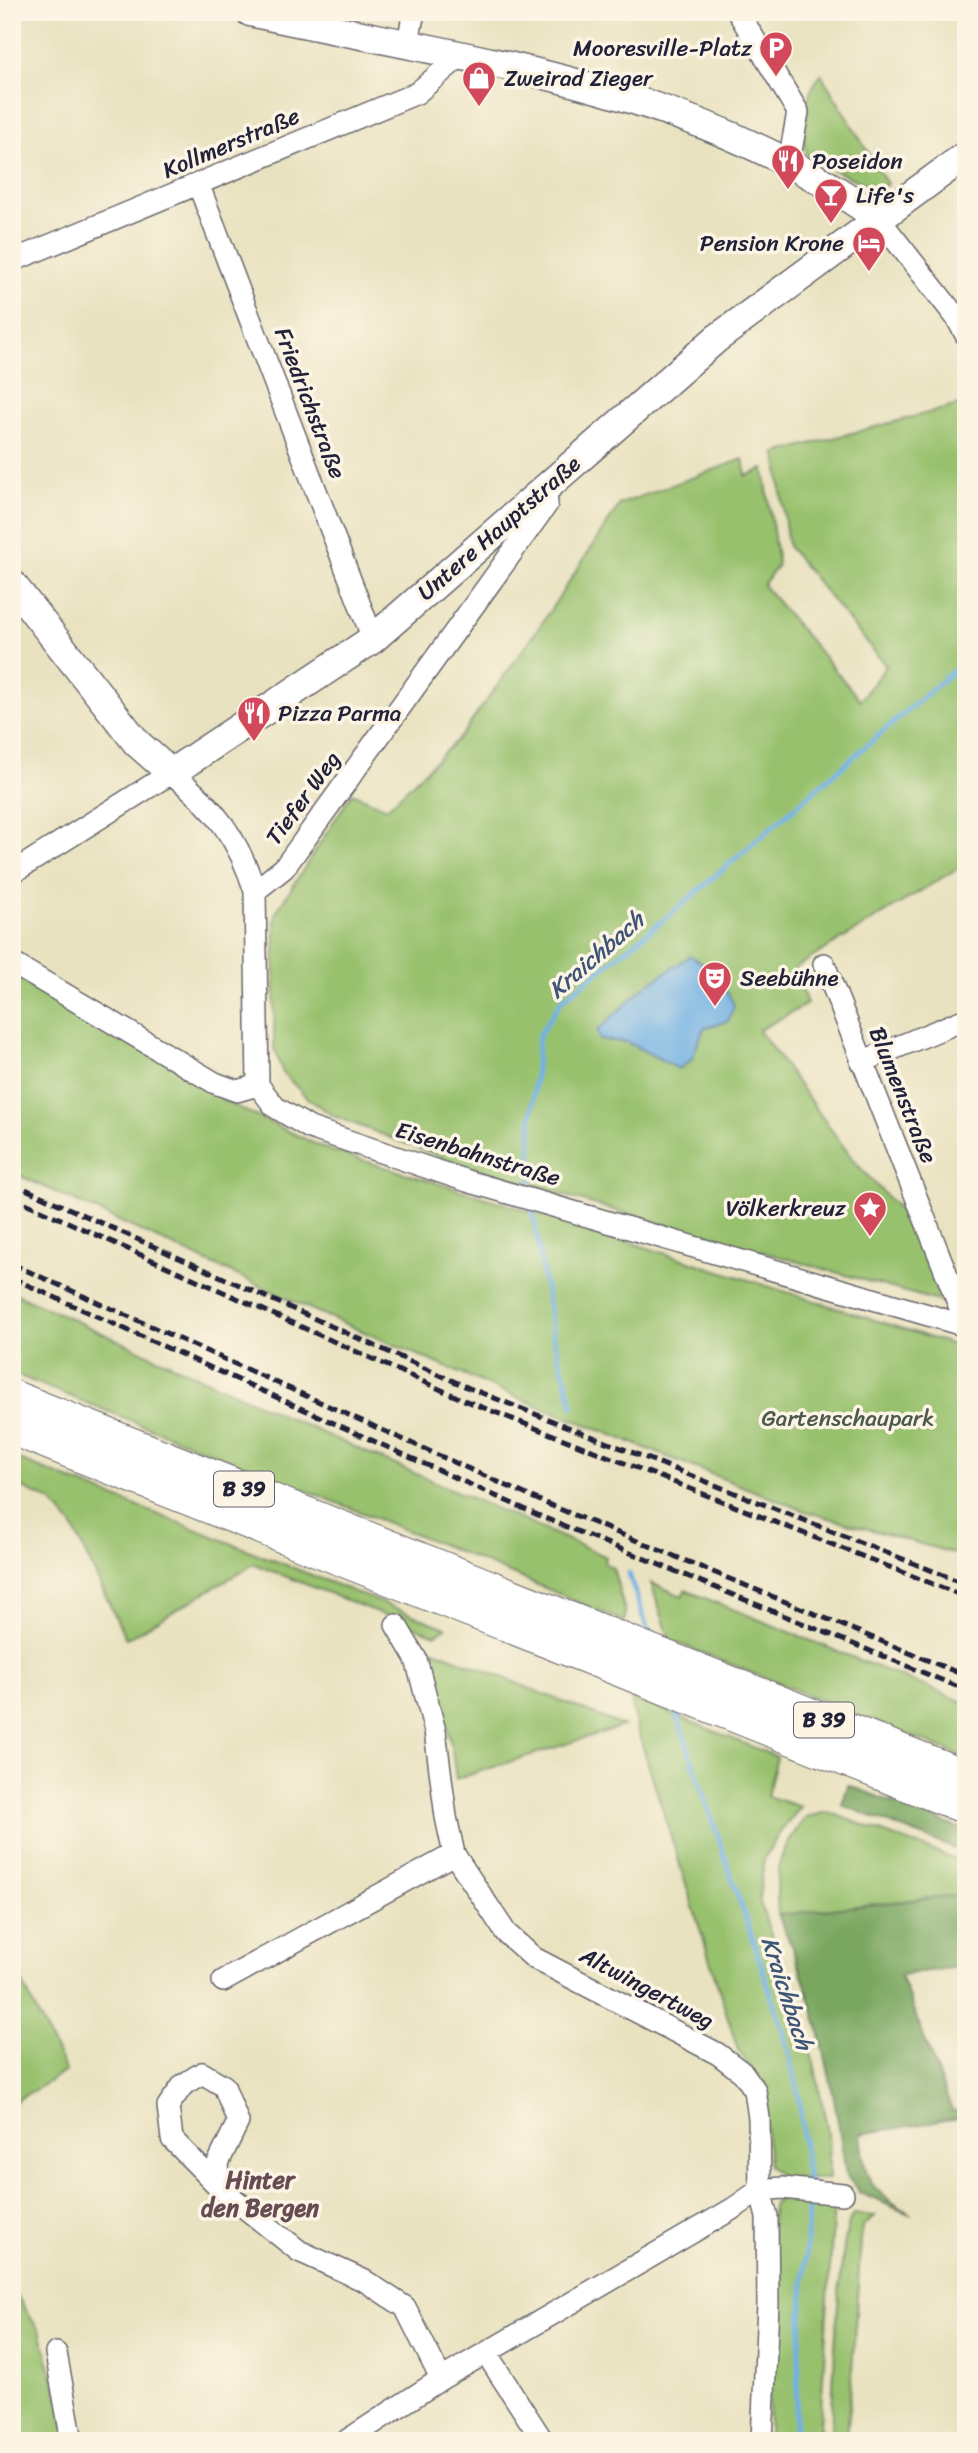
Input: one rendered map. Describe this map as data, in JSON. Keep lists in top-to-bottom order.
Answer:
{
  "streets": {
    "highway": ["B 39"],
    "main road": ["Untere Hauptstraße"],
    "street": [
      "Kollmerstraße",
      "Friedrichstraße",
      "Tiefer Weg",
      "Blumenstraße",
      "Eisenbahnstraße",
      "Altwingertweg"
    ]
  },
  "crossings": [
    ["Kollmerstraße", "Friedrichstraße"],
    ["Friedrichstraße", "Untere Hauptstraße"],
    ["Untere Hauptstraße", "Tiefer Weg"],
    ["Tiefer Weg", "Eisenbahnstraße"],
    ["Blumenstraße", "Eisenbahnstraße"]
  ],
  "districts": ["Hinter den Bergen"],
  "water": ["Kraichbach"],
  "parks": ["Gartenschaupark"],
  "places": {
    "parking": ["Mooresville-Platz"],
    "shop": ["Zweirad Zieger"],
    "restaurant": ["Poseidon", "Pizza Parma"],
    "bar": ["Life's"],
    "hotel": ["Pension Krone"],
    "theatre": ["Seebühne"],
    "place": ["Völkerkreuz"]
  }
}
